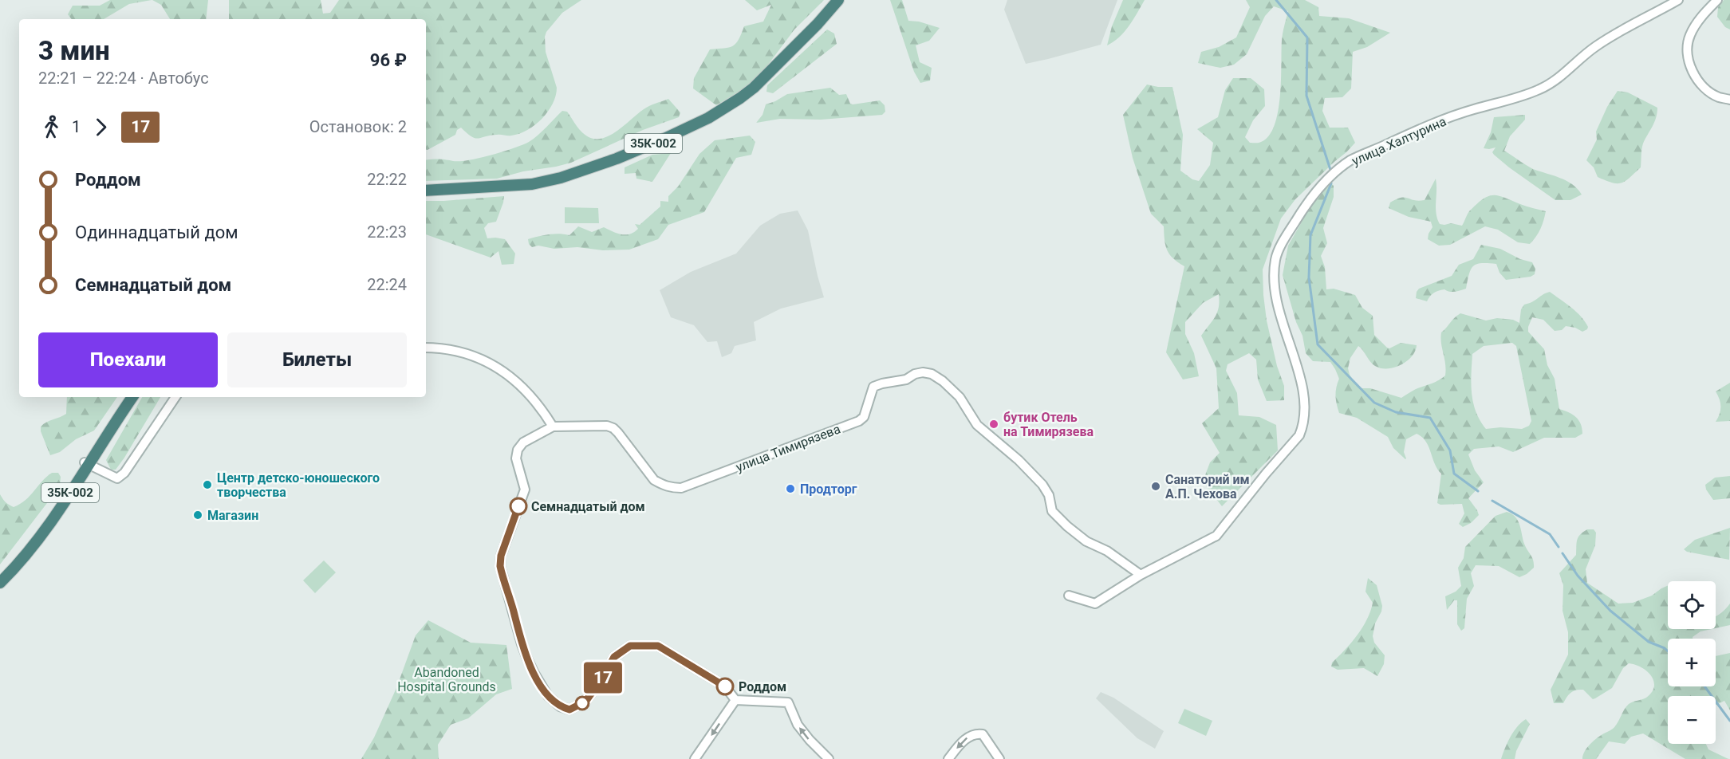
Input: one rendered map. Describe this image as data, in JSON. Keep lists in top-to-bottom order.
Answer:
{
  "streets": {
    "highway": ["35К-002"],
    "street": ["улица Халтурина", "улица Тимирязева"]
  },
  "crossings": [
    ["улица Халтурина", "улица Тимирязева"]
  ],
  "parks": ["Abandoned Hospital Grounds"],
  "places": [
    "бутик Отель на Тимирязева",
    "Центр детско-юношеского творчества",
    "Санаторий им А.П. Чехова",
    "Продторг",
    "Семнадцатый дом",
    "Магазин",
    "Роддом"
  ],
  "lines": ["bus line 17"],
  "page": {
    "on_map": "17",
    "heading": ["3 мин", "22:21 – 22:24 · Автобус", "96 ₽"],
    "legs": ["1", "17", "Остановок: 2"],
    "list": [
      {
        "name": "Роддом",
        "value": "22:22"
      },
      {
        "name": "Одиннадцатый дом",
        "value": "22:23"
      },
      {
        "name": "Семнадцатый дом",
        "value": "22:24"
      }
    ],
    "buttons": ["Поехали", "Билеты"],
    "map_buttons": ["+", "−"]
  }
}
